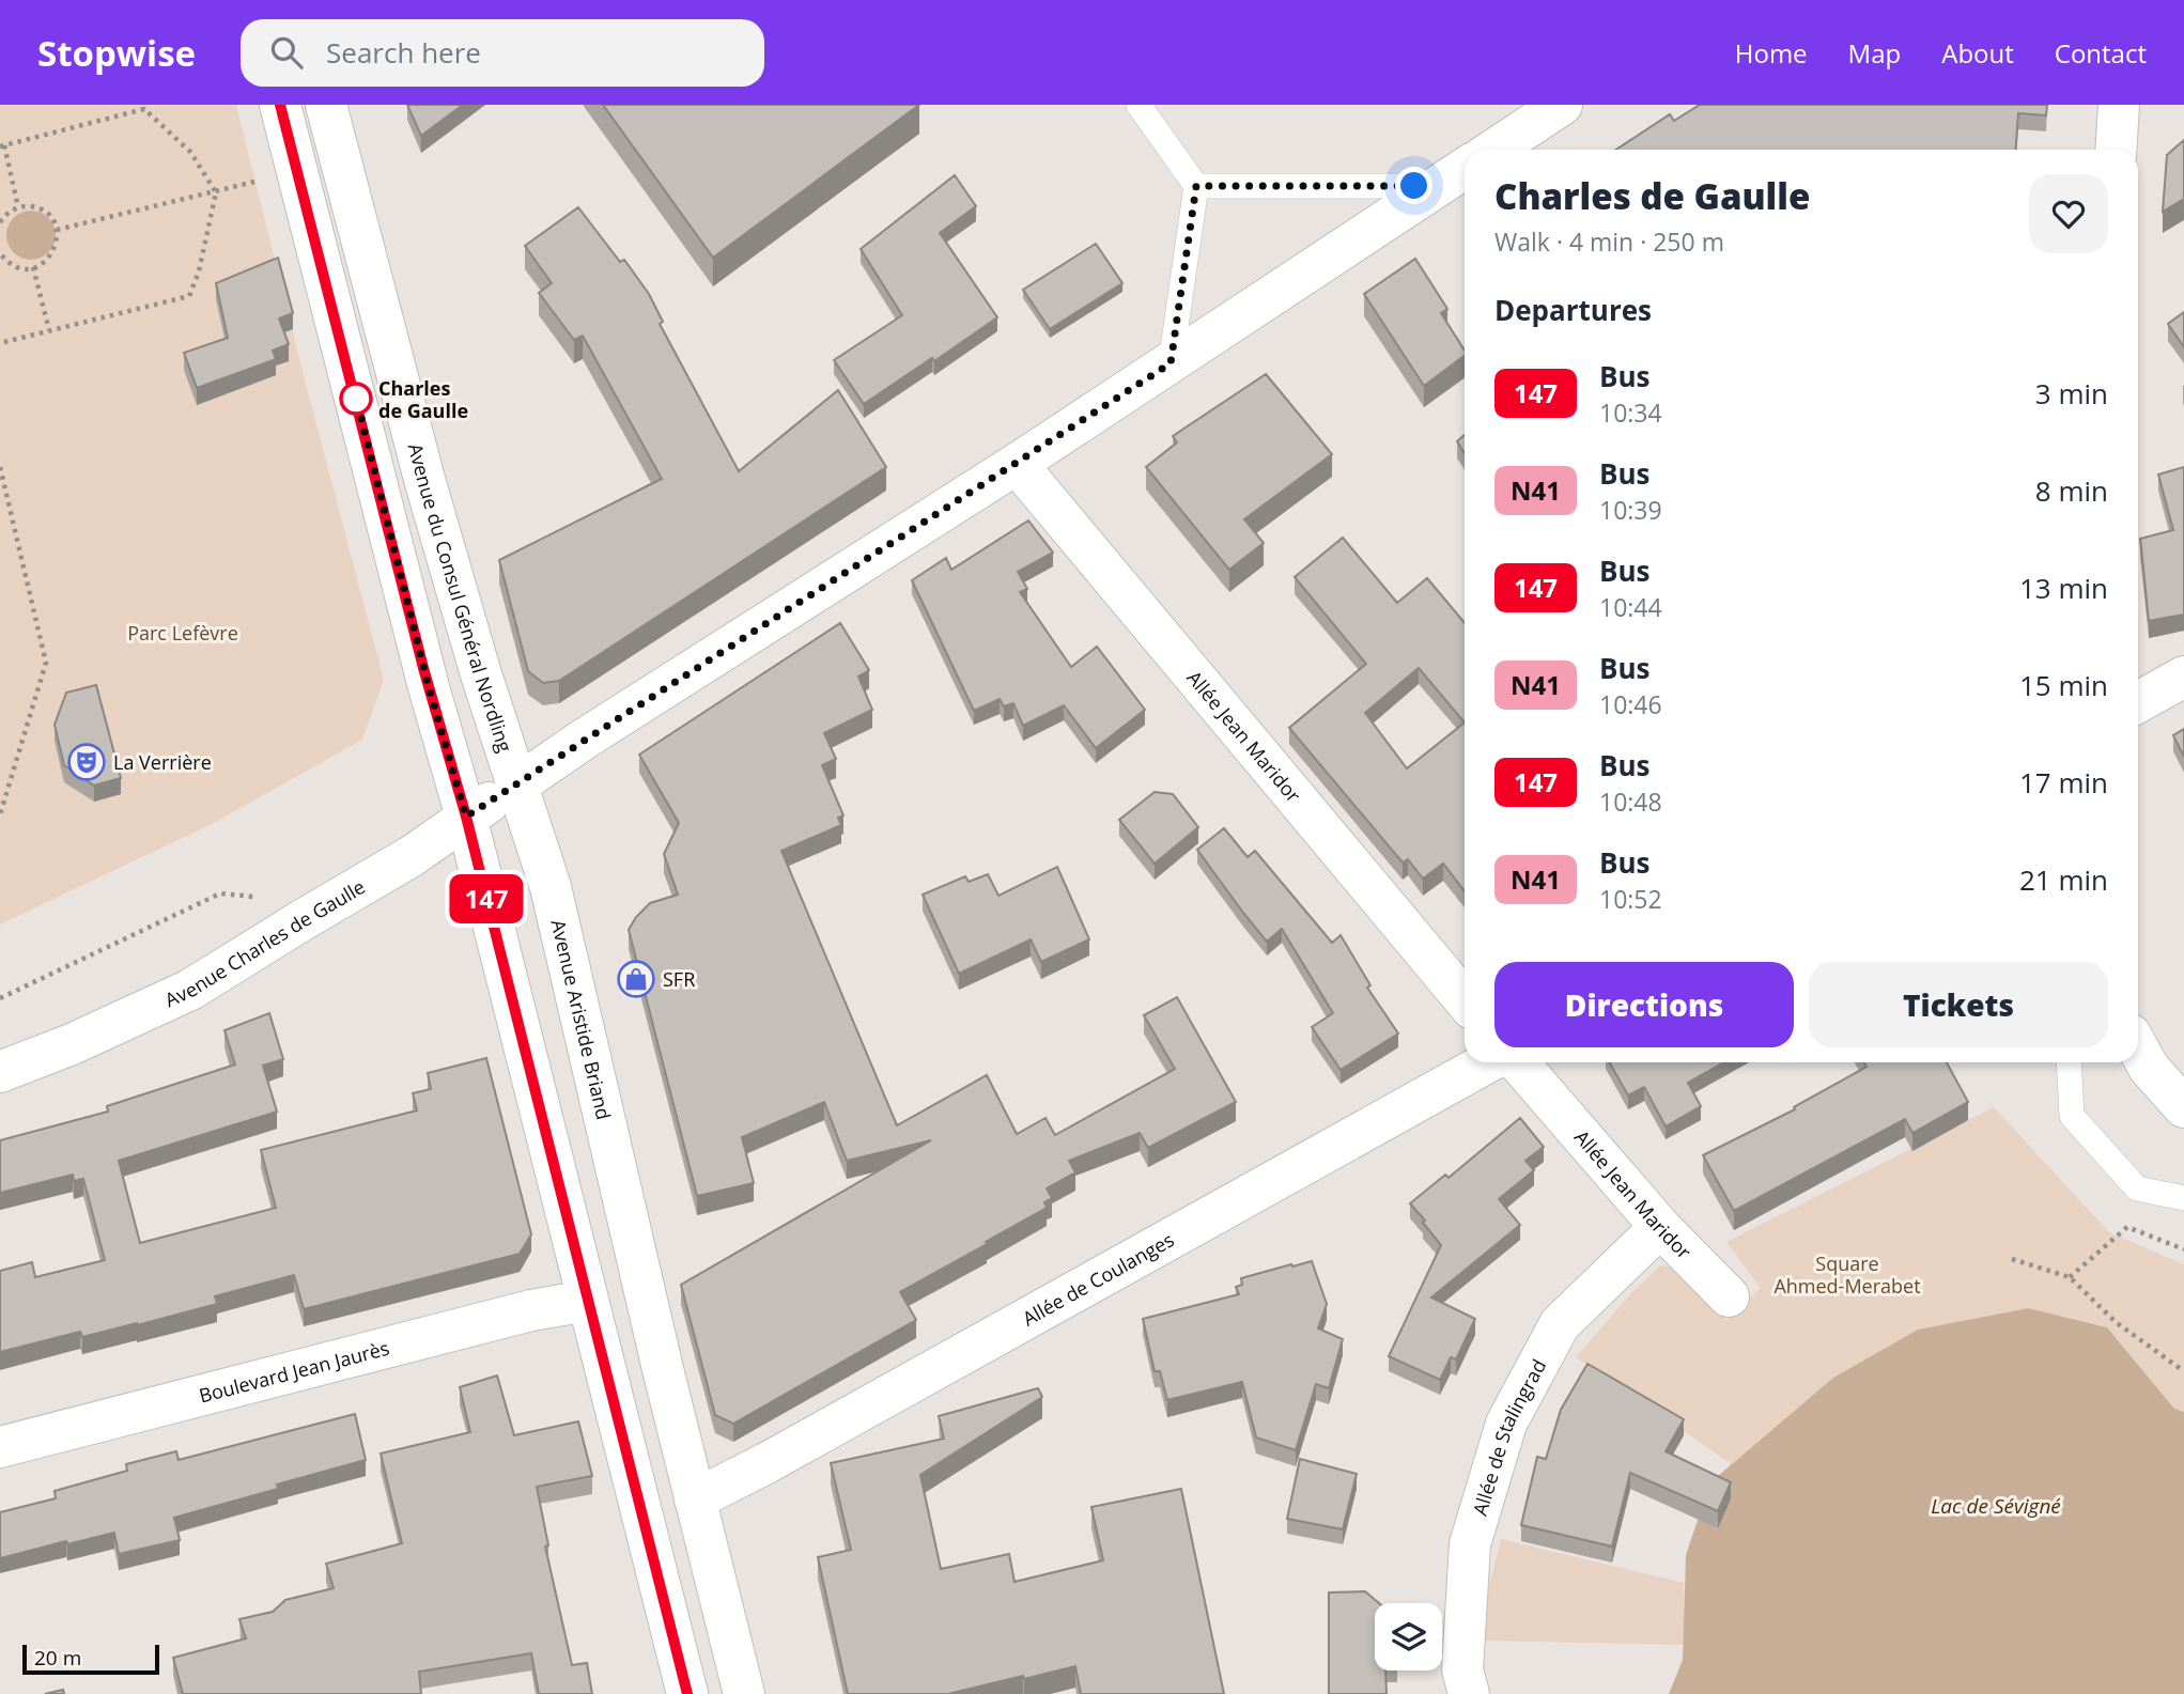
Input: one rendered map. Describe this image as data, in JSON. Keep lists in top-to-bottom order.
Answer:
{
  "streets": {
    "main road": [
      "Avenue du Consul Général Nordling",
      "Allée Jean Maridor",
      "Avenue Charles de Gaulle",
      "Avenue Aristide Briand",
      "Allée de Coulanges",
      "Boulevard Jean Jaurès",
      "Allée de Stalingrad"
    ]
  },
  "crossings": [
    ["Avenue du Consul Général Nordling", "Avenue Charles de Gaulle"],
    ["Avenue du Consul Général Nordling", "Avenue Aristide Briand"],
    ["Allée Jean Maridor", "Avenue Charles de Gaulle"],
    ["Allée Jean Maridor", "Allée de Stalingrad"],
    ["Avenue Charles de Gaulle", "Avenue Aristide Briand"],
    ["Avenue Aristide Briand", "Allée de Coulanges"]
  ],
  "water": ["Lac de Sévigné"],
  "parks": ["Parc Lefèvre", "Square Ahmed-Merabet"],
  "places": {
    "other": ["Charles de Gaulle"],
    "theatre": ["La Verrière"],
    "shop": ["SFR"]
  },
  "lines": ["bus line 147"],
  "scale_bar": "20 m",
  "page": {
    "header": "Stopwise",
    "search": "Search here",
    "nav": [
      "Home",
      "Map",
      "About",
      "Contact"
    ],
    "on_map": "147",
    "heading": [
      ["Charles de Gaulle", "Walk · 4 min · 250 m"],
      "Departures"
    ],
    "list": [
      {
        "mark": "147",
        "name": "Bus",
        "note": "10:34",
        "value": "3 min"
      },
      {
        "mark": "N41",
        "name": "Bus",
        "note": "10:39",
        "value": "8 min"
      },
      {
        "mark": "147",
        "name": "Bus",
        "note": "10:44",
        "value": "13 min"
      },
      {
        "mark": "N41",
        "name": "Bus",
        "note": "10:46",
        "value": "15 min"
      },
      {
        "mark": "147",
        "name": "Bus",
        "note": "10:48",
        "value": "17 min"
      },
      {
        "mark": "N41",
        "name": "Bus",
        "note": "10:52",
        "value": "21 min"
      }
    ],
    "buttons": ["Directions", "Tickets"],
    "scale": "20 m"
  }
}
